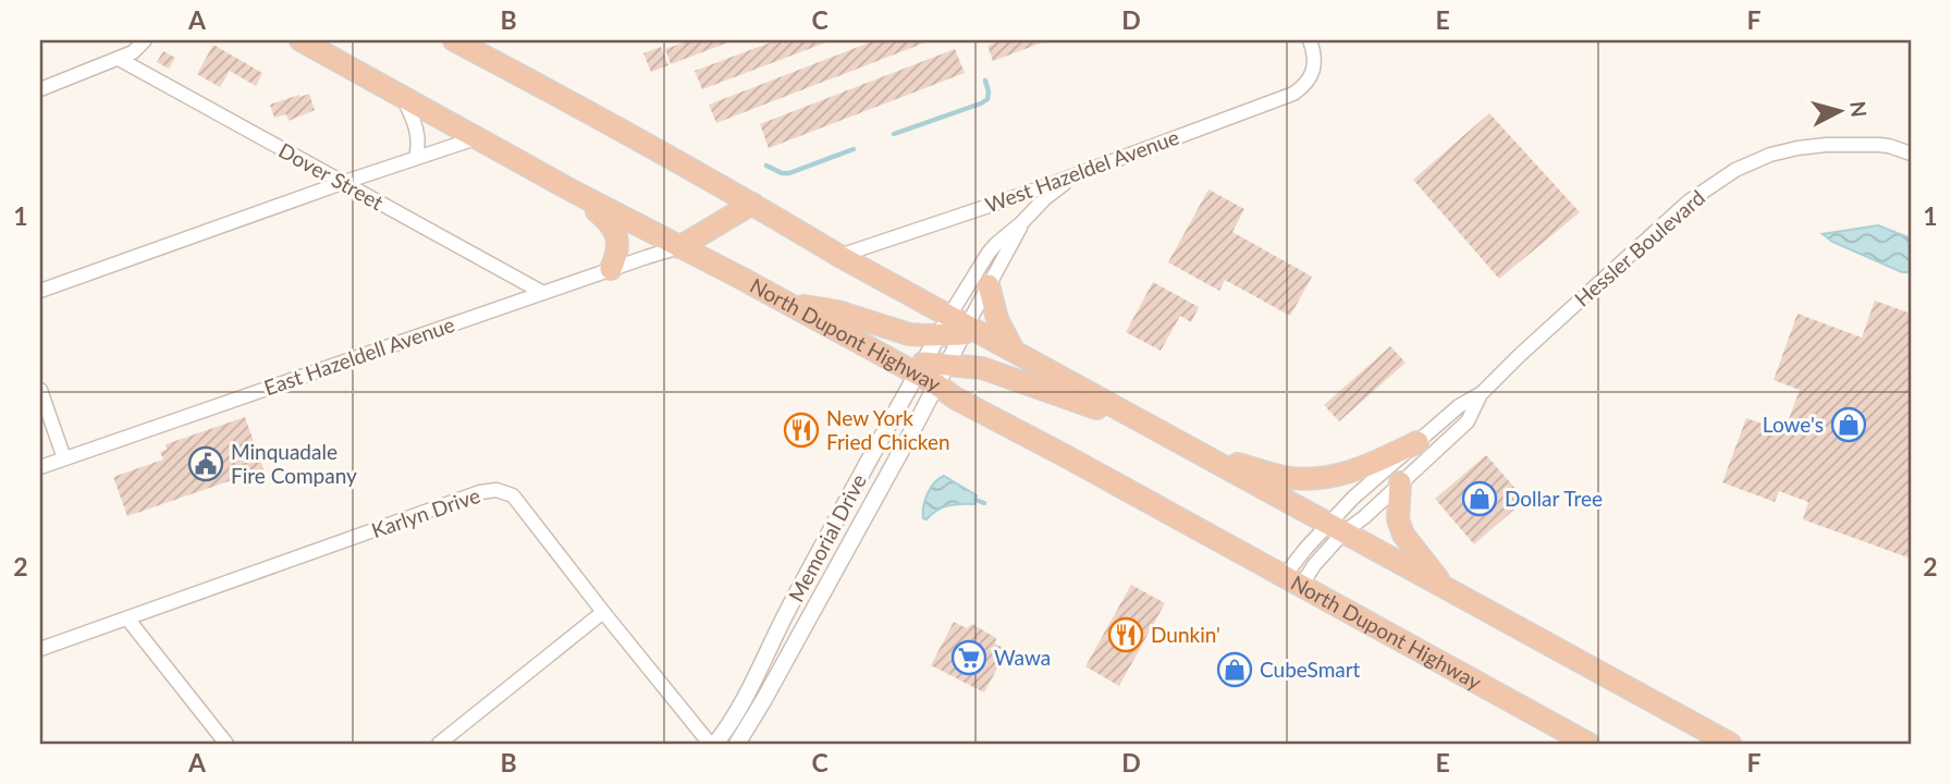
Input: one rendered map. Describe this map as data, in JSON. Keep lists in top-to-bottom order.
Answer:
{
  "streets": {
    "highway": ["North Dupont Highway"],
    "street": [
      "West Hazeldel Avenue",
      "Dover Street",
      "Hessler Boulevard",
      "East Hazeldell Avenue",
      "Karlyn Drive",
      "Memorial Drive"
    ]
  },
  "crossings": [
    ["West Hazeldel Avenue", "Memorial Drive"],
    ["Dover Street", "East Hazeldell Avenue"],
    ["Hessler Boulevard", "North Dupont Highway"],
    ["North Dupont Highway", "East Hazeldell Avenue"],
    ["North Dupont Highway", "Memorial Drive"],
    ["Karlyn Drive", "Memorial Drive"]
  ],
  "places": {
    "shop": ["Lowe's", "Dollar Tree", "CubeSmart"],
    "restaurant": ["New York Fried Chicken", "Dunkin'"],
    "public building": ["Minquadale Fire Company"],
    "supermarket": ["Wawa"]
  },
  "north": "right",
  "grid": {
    "columns": [
      "A",
      "B",
      "C",
      "D",
      "E",
      "F"
    ],
    "rows": ["1", "2"]
  }
}
